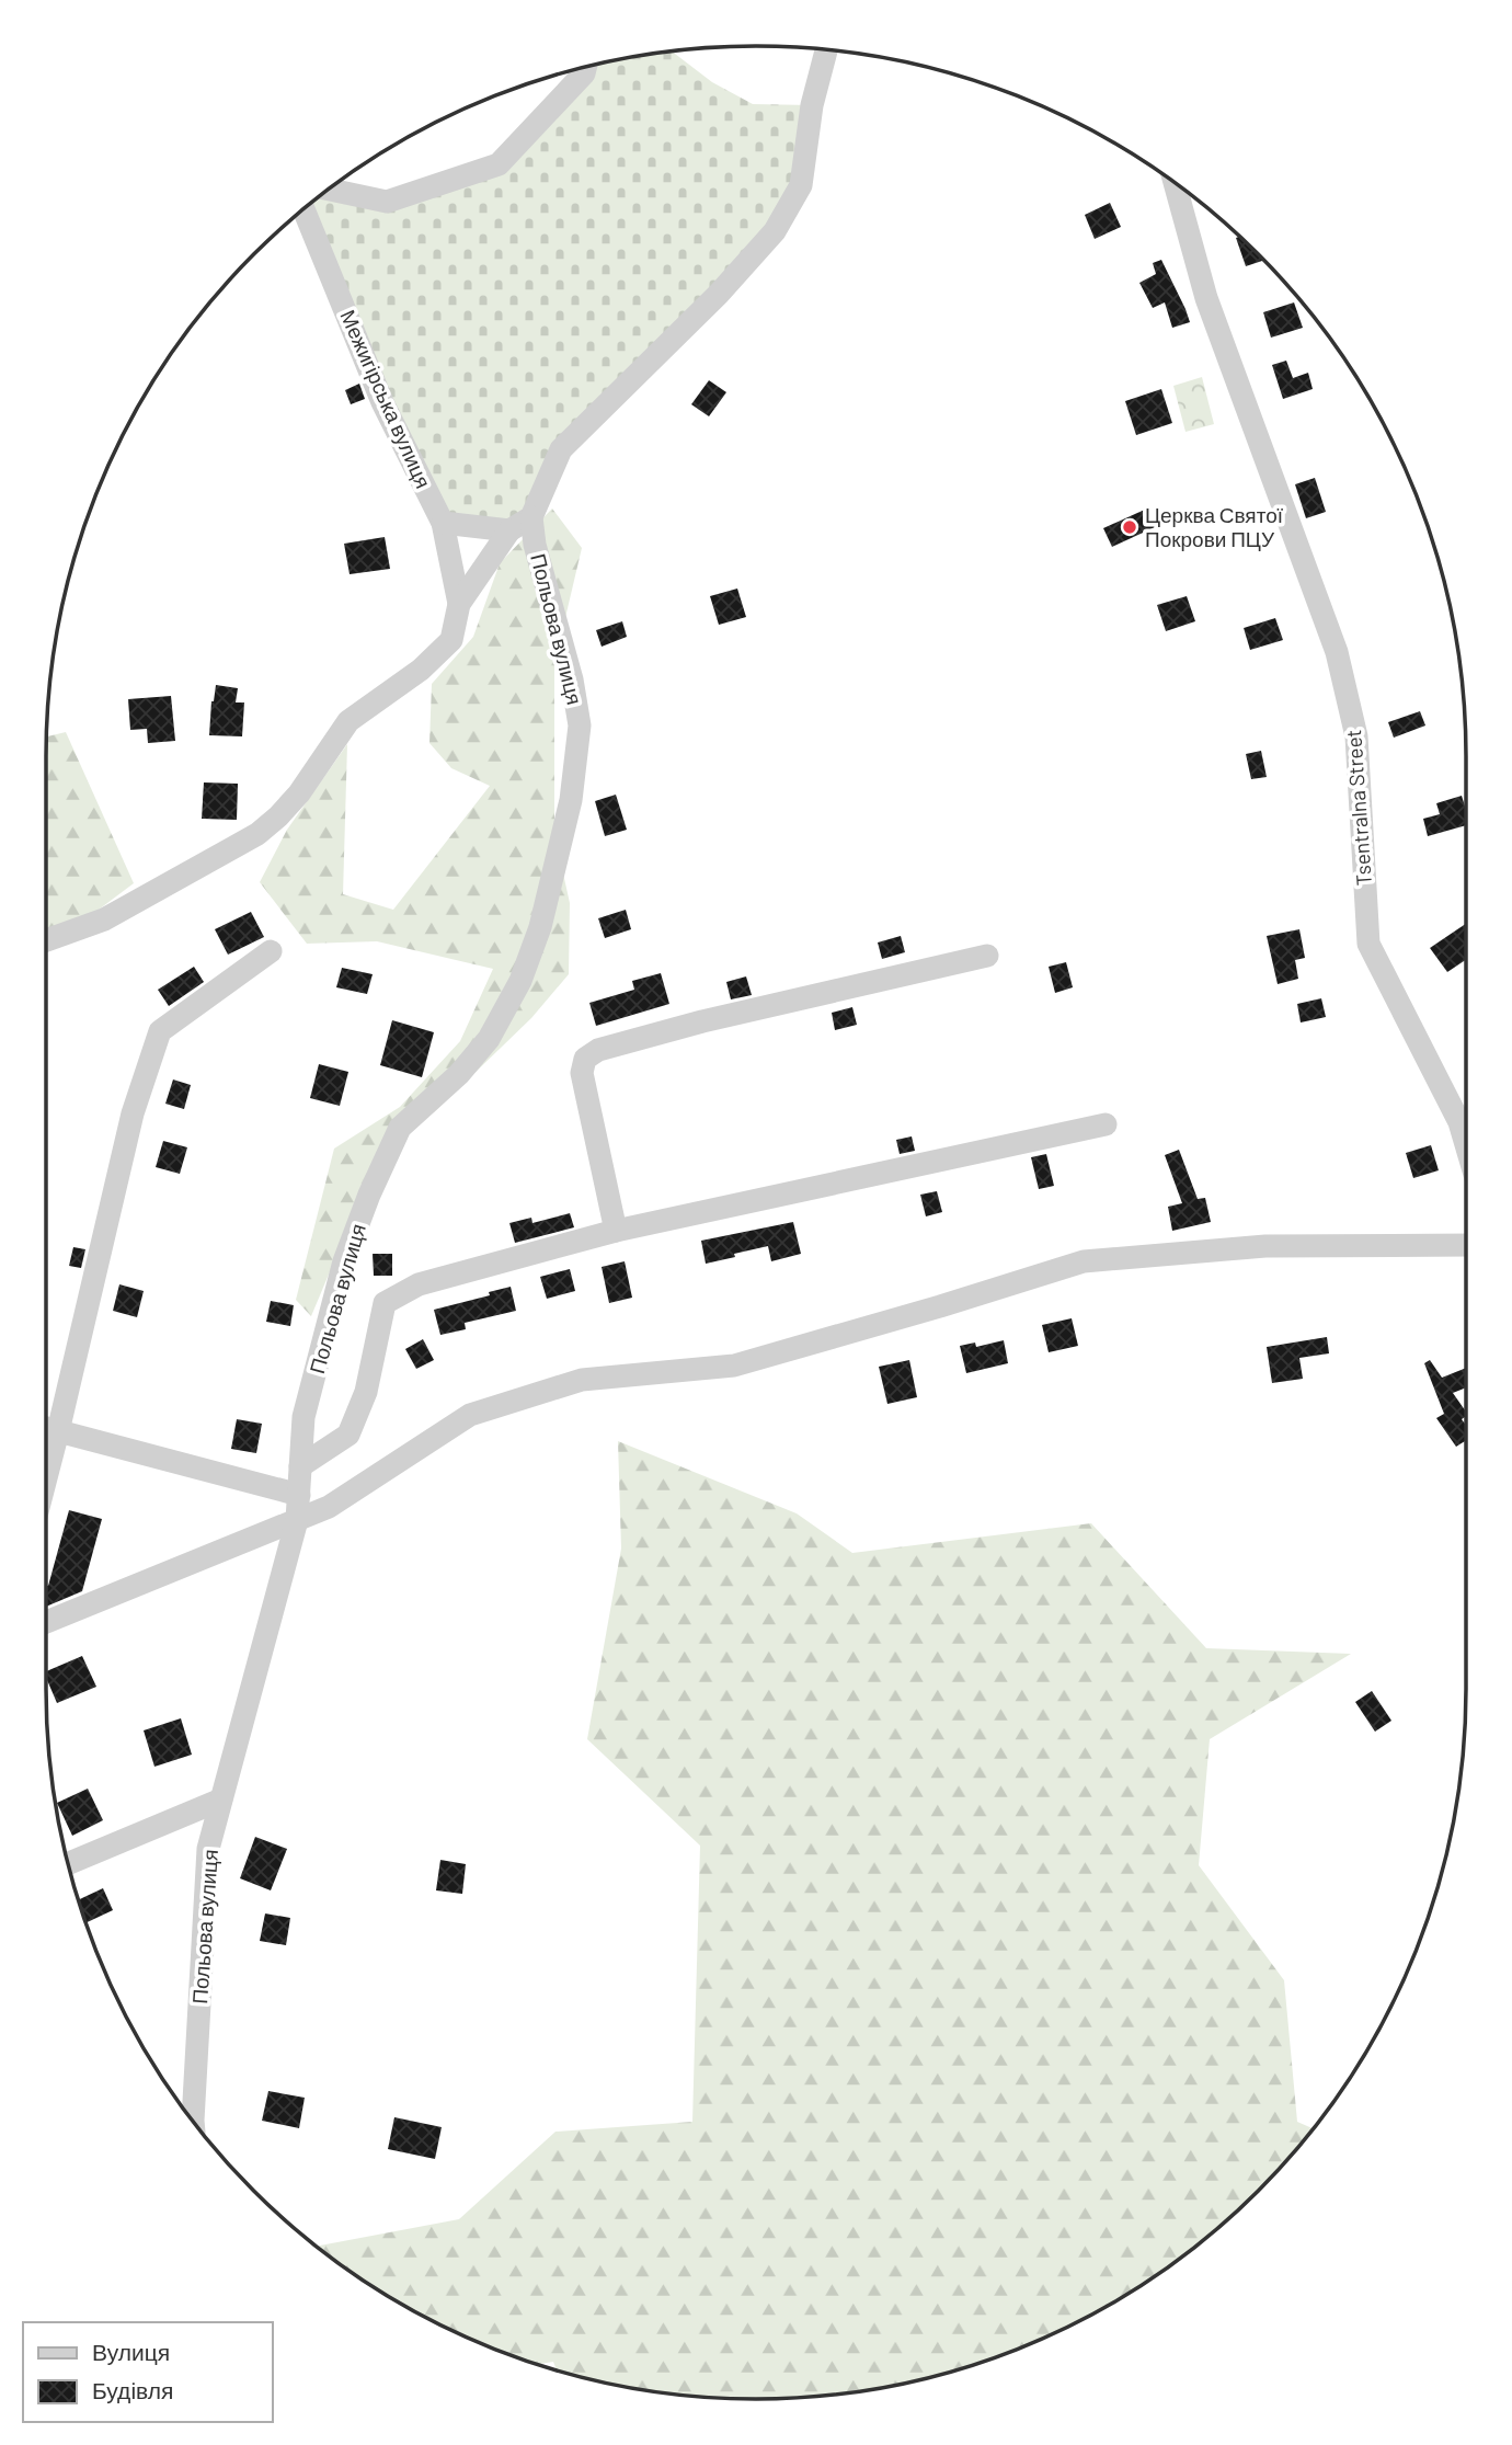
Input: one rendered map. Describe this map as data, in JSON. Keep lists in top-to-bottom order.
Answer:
{
  "streets": {
    "street": ["Межигірська вулиця", "Польова вулиця", "Tsentralna Street"]
  },
  "places": ["Церква Святої Покрови ПЦУ"],
  "legend": ["Вулиця", "Будівля"]
}
